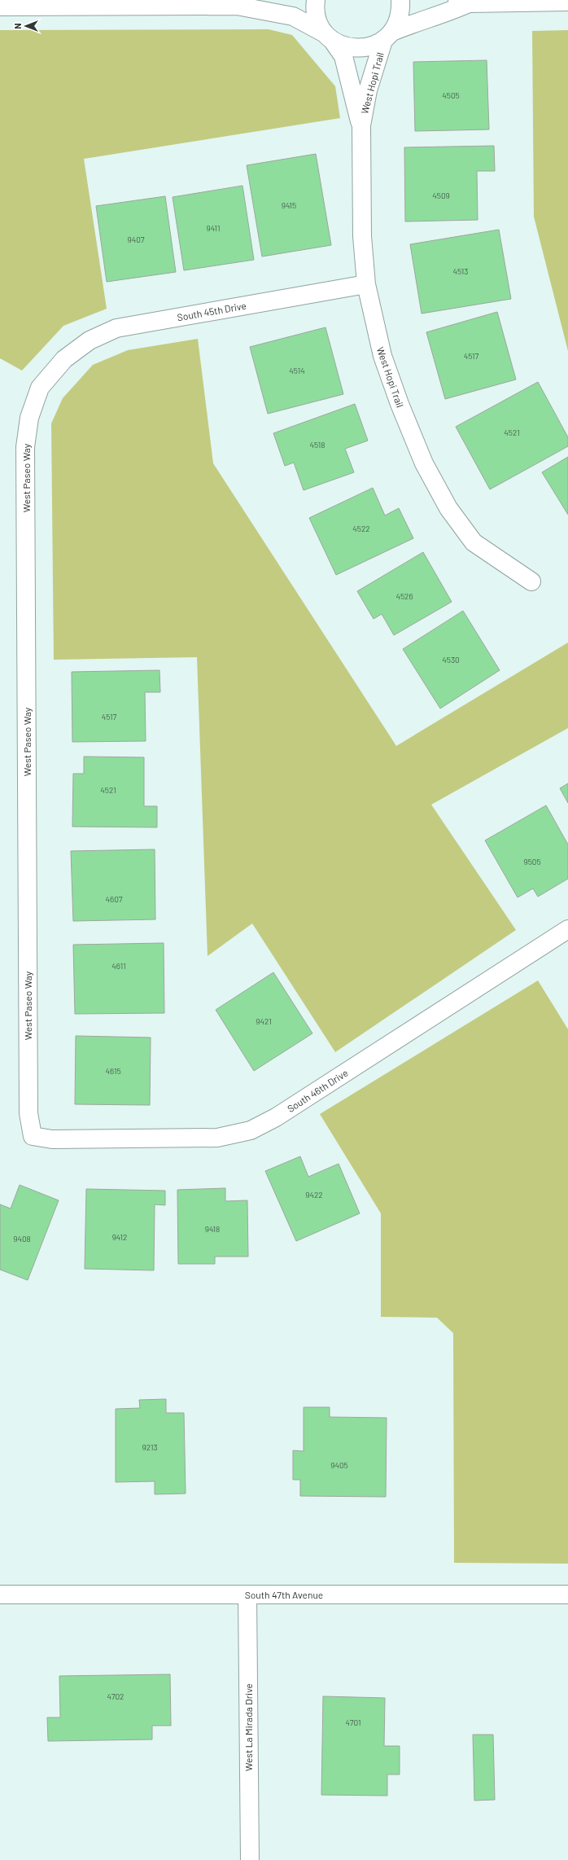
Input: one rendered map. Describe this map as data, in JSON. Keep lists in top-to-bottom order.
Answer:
{
  "streets": {
    "street": [
      "West Hopi Trail",
      "South 45th Drive",
      "West Paseo Way",
      "South 46th Drive",
      "South 47th Avenue",
      "West La Mirada Drive"
    ]
  },
  "crossings": [
    ["West Hopi Trail", "South 45th Drive"],
    ["South 45th Drive", "West Paseo Way"],
    ["West Paseo Way", "South 46th Drive"],
    ["South 47th Avenue", "West La Mirada Drive"]
  ],
  "house_numbers": [
    "4505",
    "4509",
    "9415",
    "9411",
    "9407",
    "4513",
    "4517",
    "4514",
    "4521",
    "4518",
    "4522",
    "4526",
    "4530",
    "4517",
    "4521",
    "9505",
    "4607",
    "4611",
    "9421",
    "4615",
    "9422",
    "9418",
    "9412",
    "9408",
    "9213",
    "9405",
    "4702",
    "4701"
  ],
  "north": "left"
}
